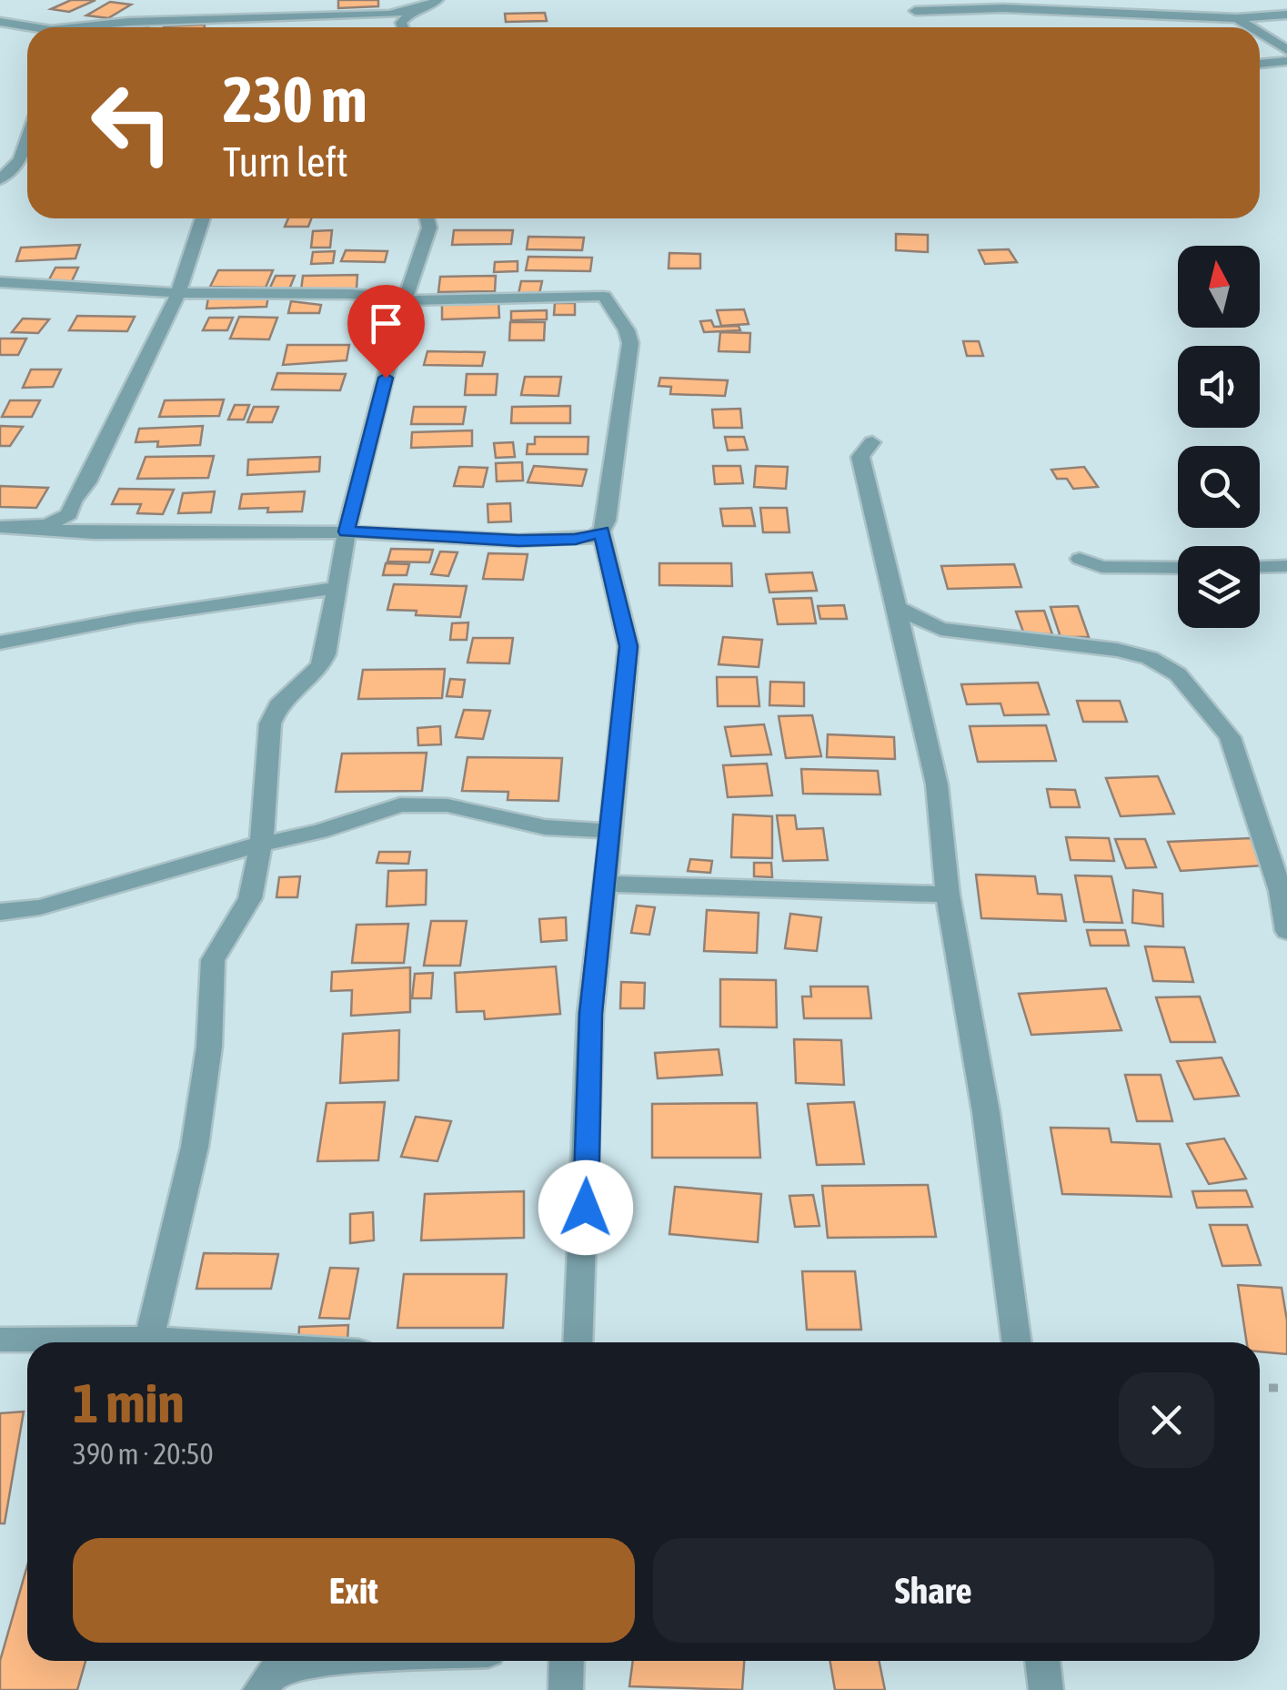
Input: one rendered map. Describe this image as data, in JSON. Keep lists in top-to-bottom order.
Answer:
{
  "north": "top",
  "page": {
    "turn": ["230 m", "Turn left"],
    "heading": ["1 min", "390 m · 20:50"],
    "buttons": ["Exit", "Share"]
  }
}
